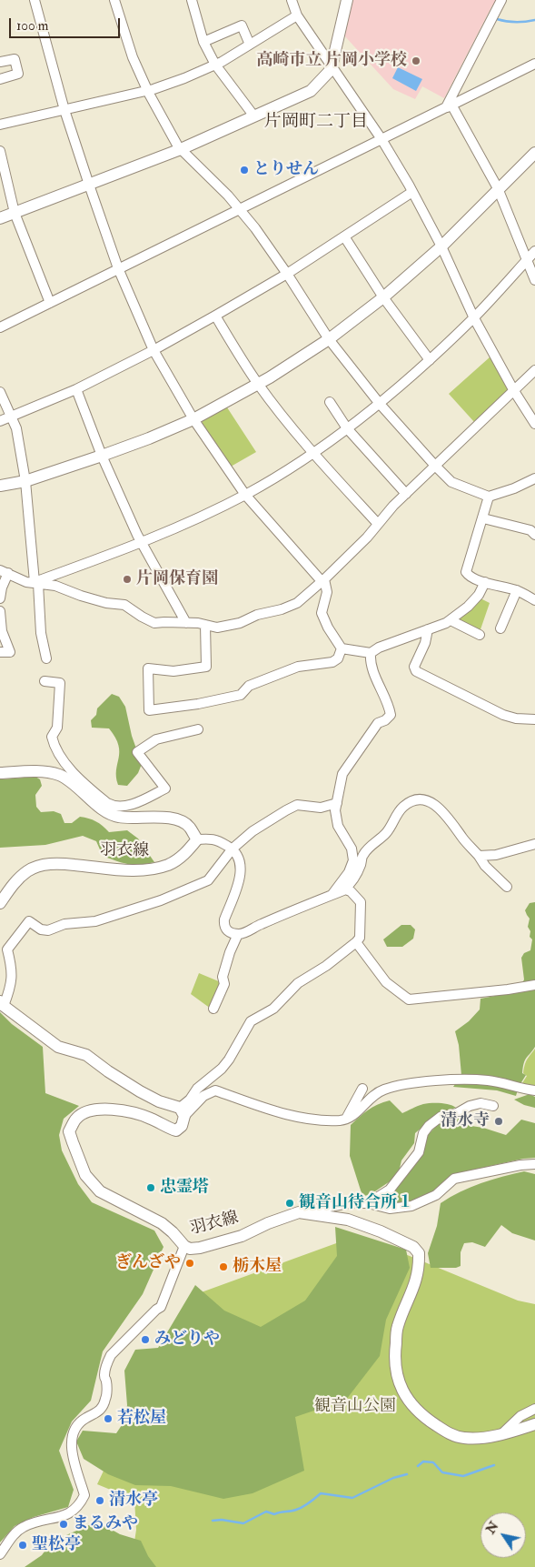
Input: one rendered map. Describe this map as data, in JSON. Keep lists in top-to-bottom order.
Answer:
{
  "streets": {
    "street": ["羽衣線"]
  },
  "districts": ["片岡町二丁目"],
  "parks": ["観音山公園"],
  "places": [
    "高崎市立 片岡小学校",
    "とりせん",
    "片岡保育園",
    "清水寺",
    "忠霊塔",
    "観音山待合所１",
    "ぎんざや",
    "栃木屋",
    "みどりや",
    "若松屋",
    "清水亭",
    "まるみや",
    "聖松亭"
  ],
  "scale_bar": "100 m",
  "north": "top left"
}
